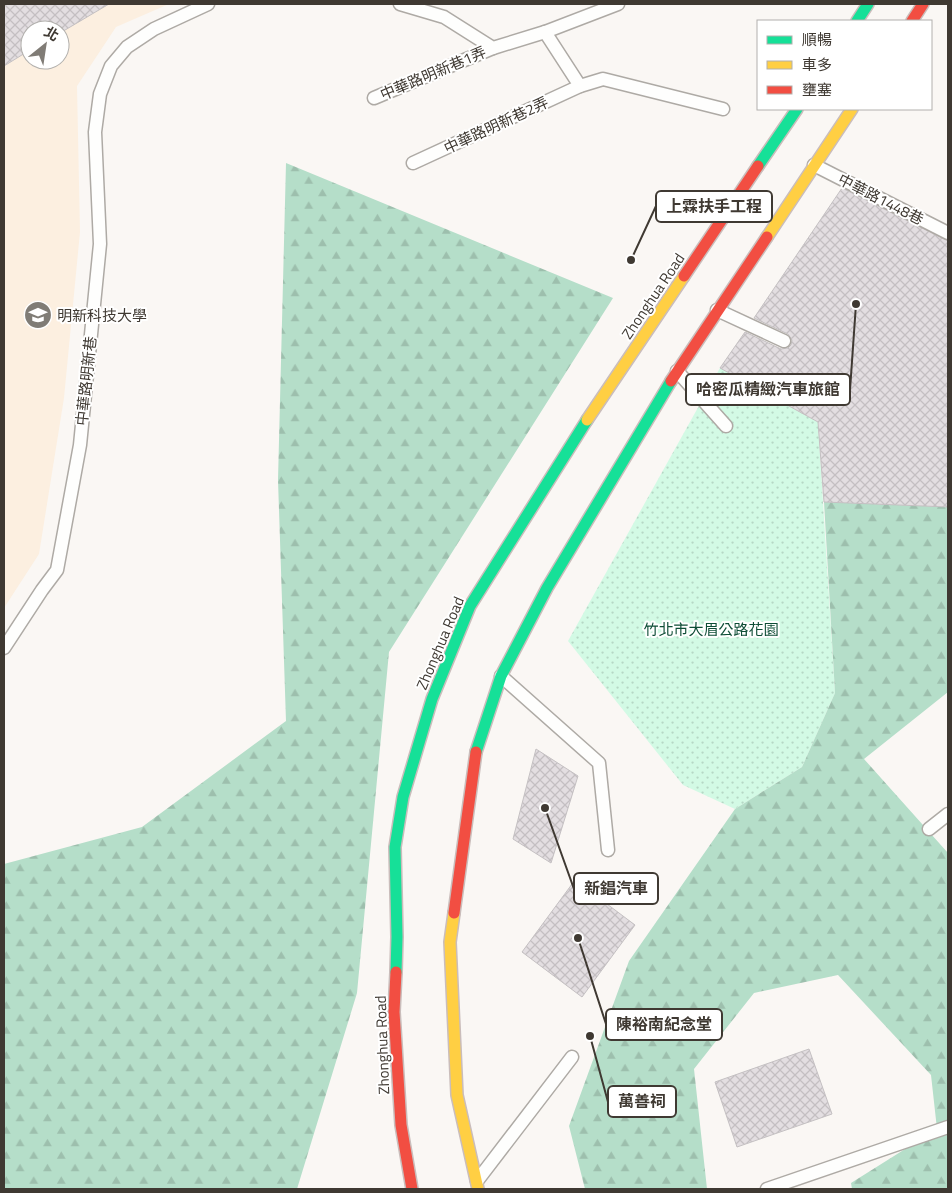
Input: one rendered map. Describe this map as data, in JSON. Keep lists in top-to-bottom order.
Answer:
{
  "streets": {
    "main road": ["Zhonghua Road"],
    "lane": [
      "中華路明新巷1弄",
      "中華路明新巷2弄",
      "中華路1448巷",
      "中華路明新巷"
    ]
  },
  "parks": ["竹北市大眉公路花園"],
  "places": {
    "other": [
      "上霖扶手工程",
      "哈密瓜精緻汽車旅館",
      "新錩汽車",
      "陳裕南紀念堂",
      "萬善祠"
    ],
    "school or university": ["明新科技大學"]
  },
  "legend": ["順暢", "車多", "壅塞"],
  "north": "top right"
}
